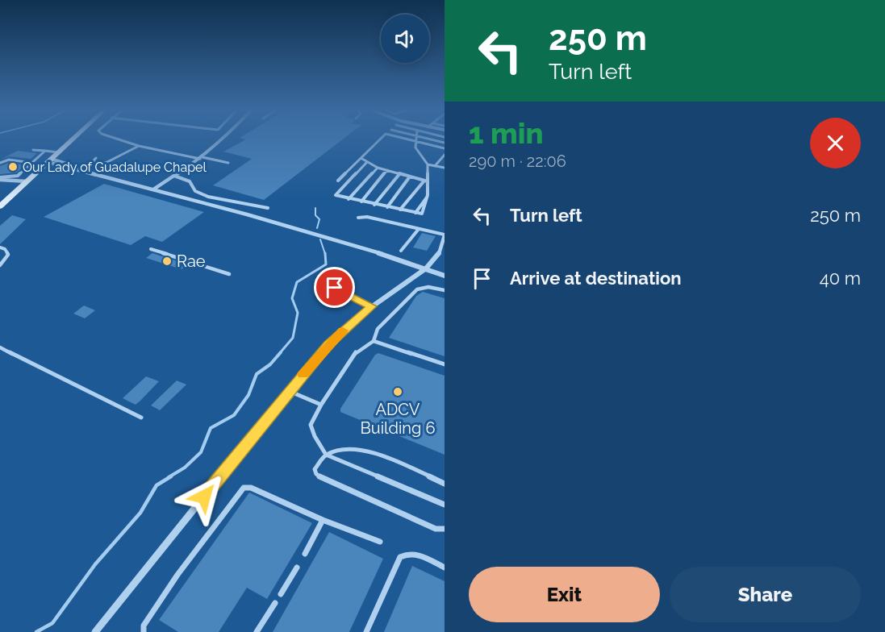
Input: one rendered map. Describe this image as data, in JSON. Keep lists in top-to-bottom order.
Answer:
{
  "places": ["Our Lady of Guadalupe Chapel", "Rae", "ADCV Building 6"],
  "page": {
    "turn": ["250 m", "Turn left"],
    "heading": ["1 min", "290 m · 22:06"],
    "list": [
      {
        "name": "Turn left",
        "value": "250 m"
      },
      {
        "name": "Arrive at destination",
        "value": "40 m"
      }
    ],
    "buttons": ["Exit", "Share"]
  }
}
